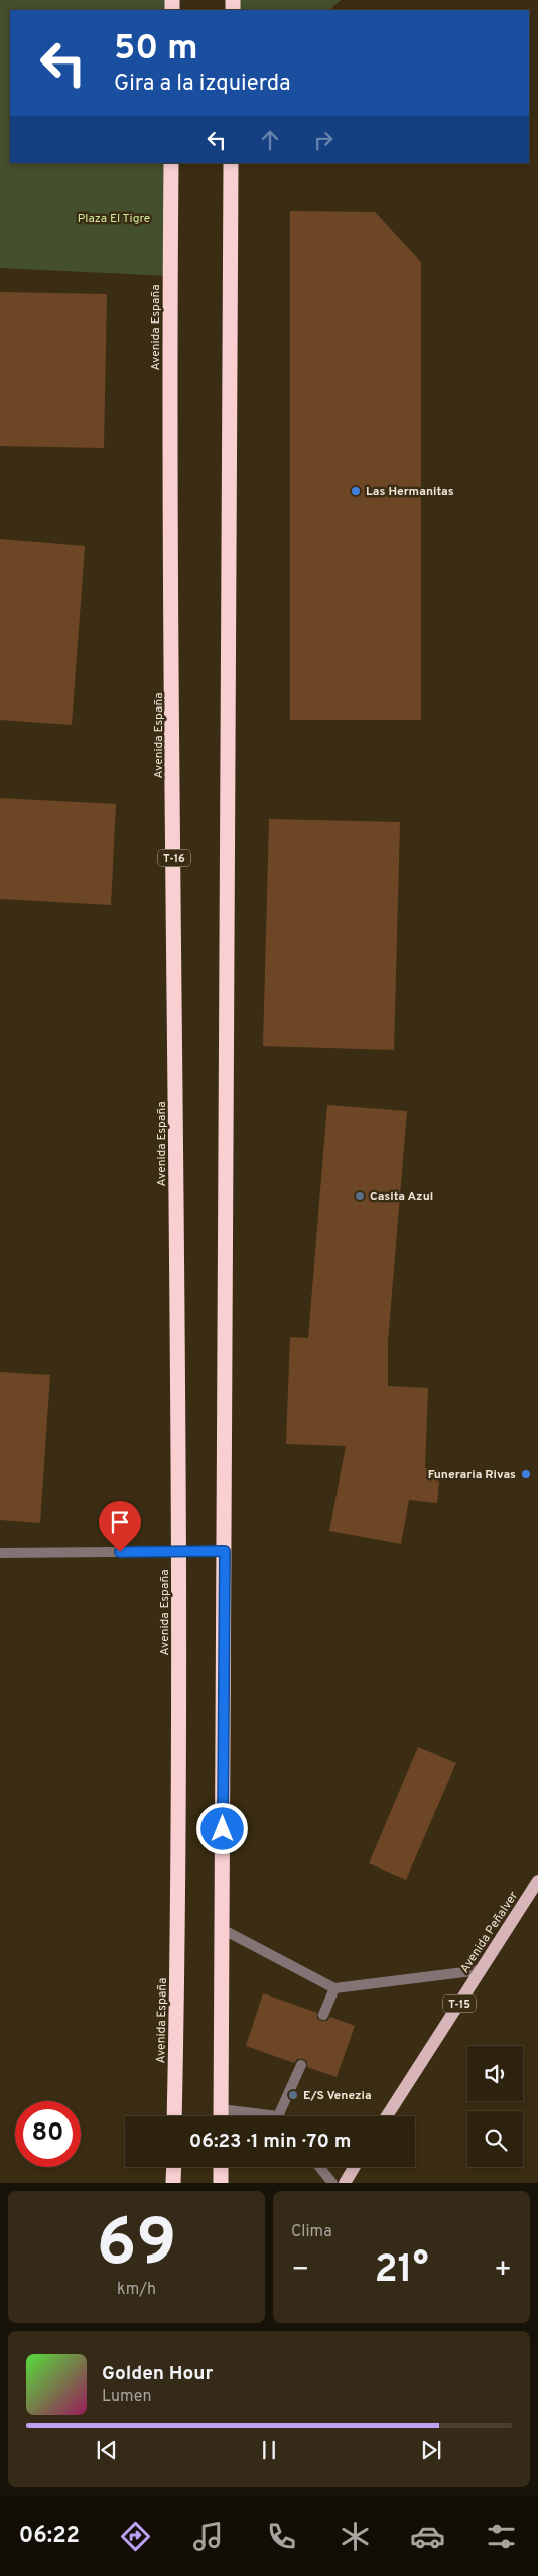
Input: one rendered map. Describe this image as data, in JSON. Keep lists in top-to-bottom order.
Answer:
{
  "streets": {
    "highway": ["Avenida España", "T-16"],
    "main road": ["Avenida Peñalver", "T-15"]
  },
  "parks": ["Plaza El Tigre"],
  "places": [
    "Las Hermanitas",
    "Casita Azul",
    "Funeraria Rivas",
    "E/S Venezia"
  ],
  "page": {
    "turn": ["50 m", "Gira a la izquierda"],
    "limit": "80",
    "trip": "06:23 · 1 min · 70 m",
    "tile": [
      ["69", "km/h"],
      "Clima"
    ],
    "heat": ["−", "21°", "+"],
    "song": ["Golden Hour", "Lumen"],
    "tabs": "06:22"
  }
}
